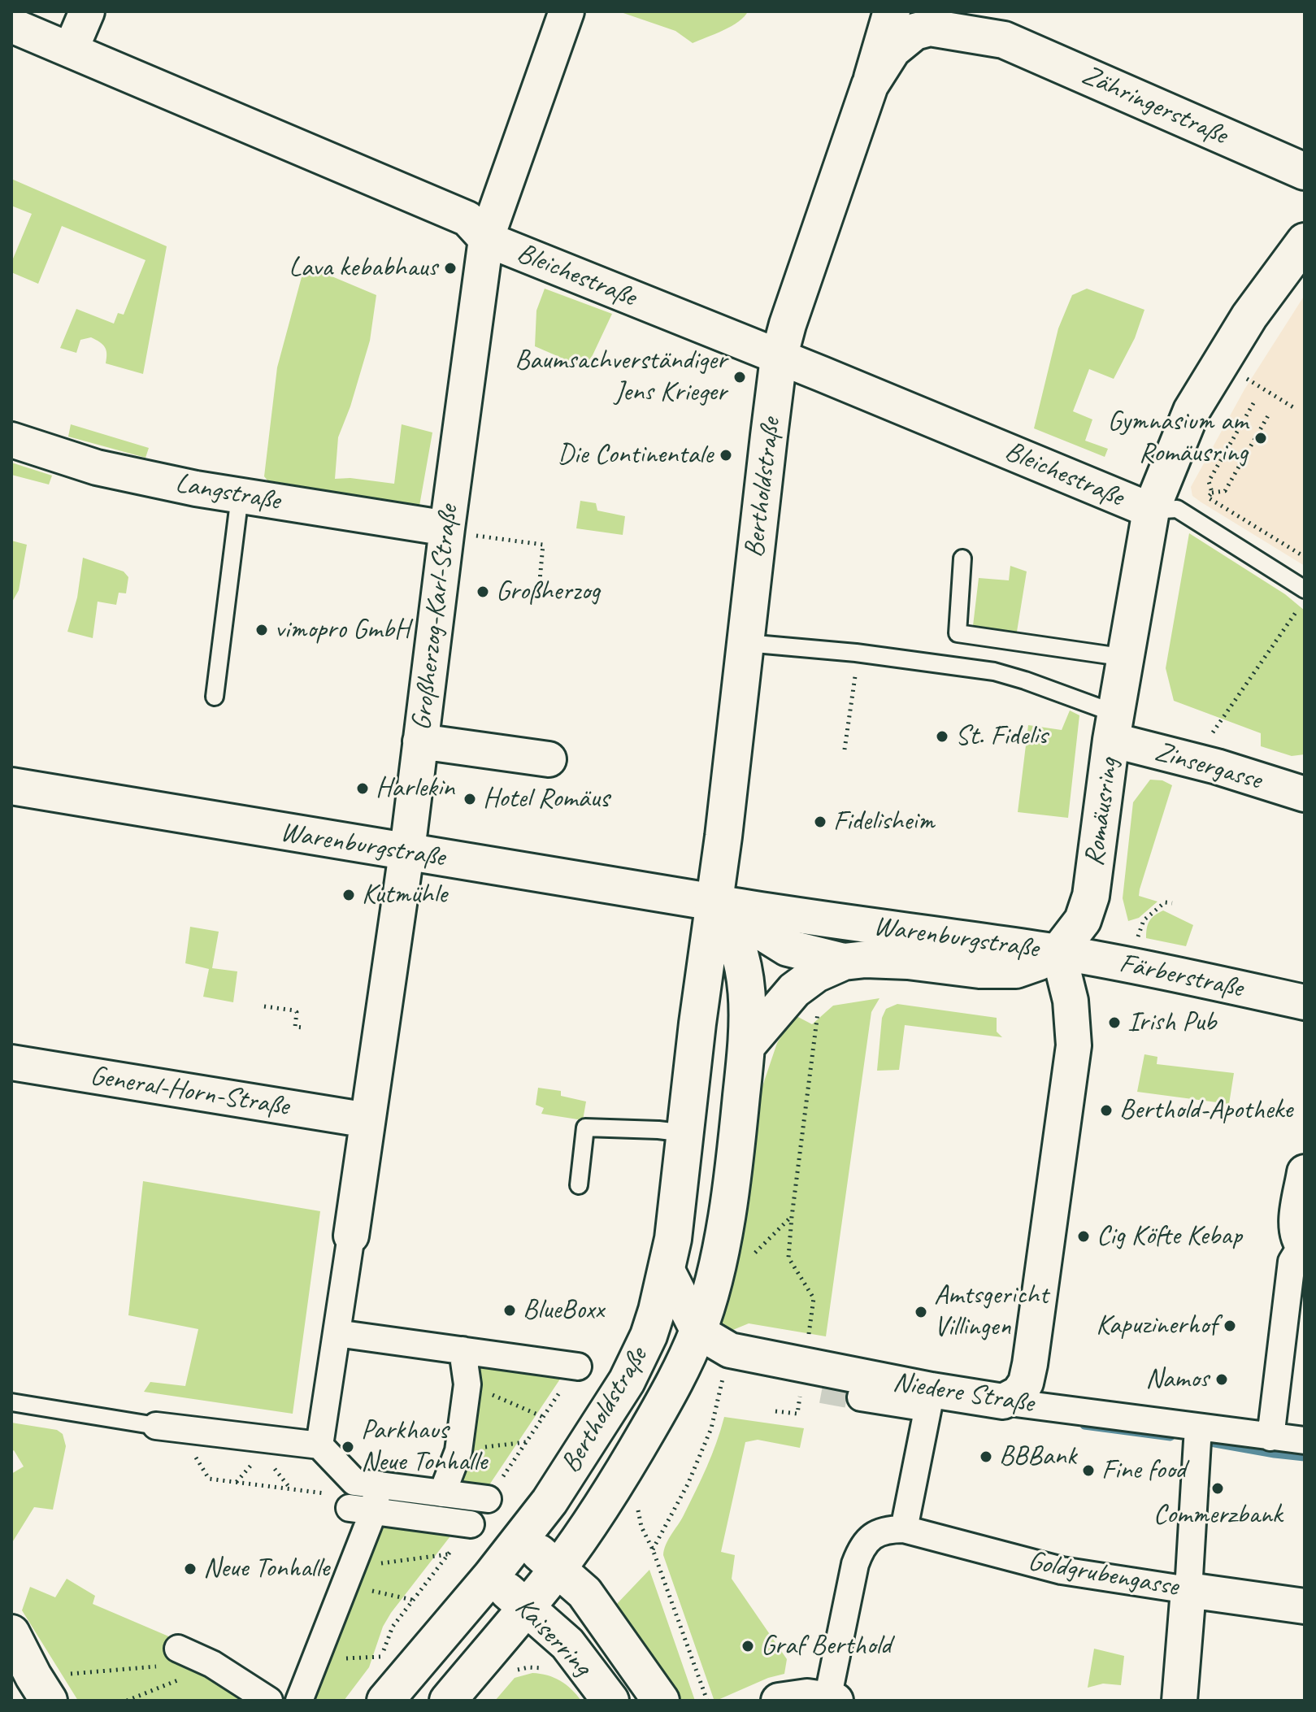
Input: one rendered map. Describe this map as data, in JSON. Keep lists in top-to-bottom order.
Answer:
{
  "streets": {
    "main road": [
      "Zähringerstraße",
      "Bertholdstraße",
      "Romäusring",
      "Warenburgstraße",
      "Kaiserring"
    ],
    "street": [
      "Bleichestraße",
      "Langstraße",
      "Großherzog-Karl-Straße",
      "Zinsergasse",
      "Färberstraße",
      "General-Horn-Straße",
      "Niedere Straße",
      "Goldgrubengasse"
    ]
  },
  "crossings": [
    ["Zähringerstraße", "Bertholdstraße"],
    ["Bleichestraße", "Bertholdstraße"],
    ["Bleichestraße", "Großherzog-Karl-Straße"],
    ["Bleichestraße", "Romäusring"],
    ["Bertholdstraße", "Warenburgstraße"],
    ["Bertholdstraße", "Niedere Straße"],
    ["Bertholdstraße", "Kaiserring"],
    ["Langstraße", "Großherzog-Karl-Straße"],
    ["Großherzog-Karl-Straße", "Warenburgstraße"],
    ["Großherzog-Karl-Straße", "General-Horn-Straße"],
    ["Zinsergasse", "Romäusring"],
    ["Romäusring", "Warenburgstraße"],
    ["Romäusring", "Färberstraße"],
    ["Warenburgstraße", "Färberstraße"]
  ],
  "places": [
    "Lava kebabhaus",
    "Baumsachverständiger Jens Krieger",
    "Gymnasium am Romäusring",
    "Die Continentale",
    "Großherzog",
    "vimopro GmbH",
    "St. Fidelis",
    "Harlekin",
    "Hotel Romäus",
    "Fidelisheim",
    "Kutmühle",
    "Irish Pub",
    "Berthold-Apotheke",
    "Cig Köfte Kebap",
    "BlueBoxx",
    "Amtsgericht Villingen",
    "Kapuzinerhof",
    "Namos",
    "Parkhaus Neue Tonhalle",
    "BBBank",
    "Fine food",
    "Commerzbank",
    "Neue Tonhalle",
    "Graf Berthold"
  ]
}
